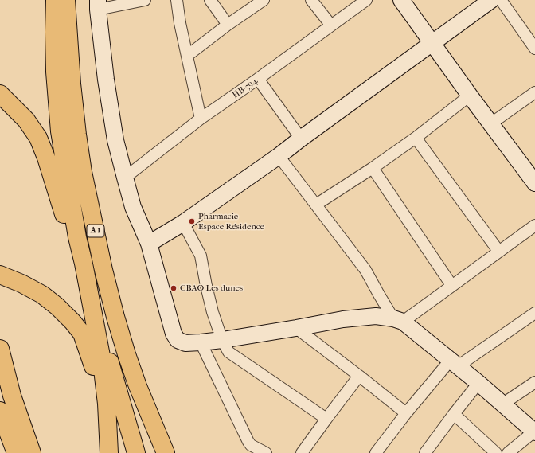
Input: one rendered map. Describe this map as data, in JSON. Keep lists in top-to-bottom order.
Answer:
{
  "streets": {
    "highway": ["A 1"],
    "street": ["HB-394"]
  },
  "places": ["Pharmacie Espace Résidence", "CBAO Les dunes"]
}
